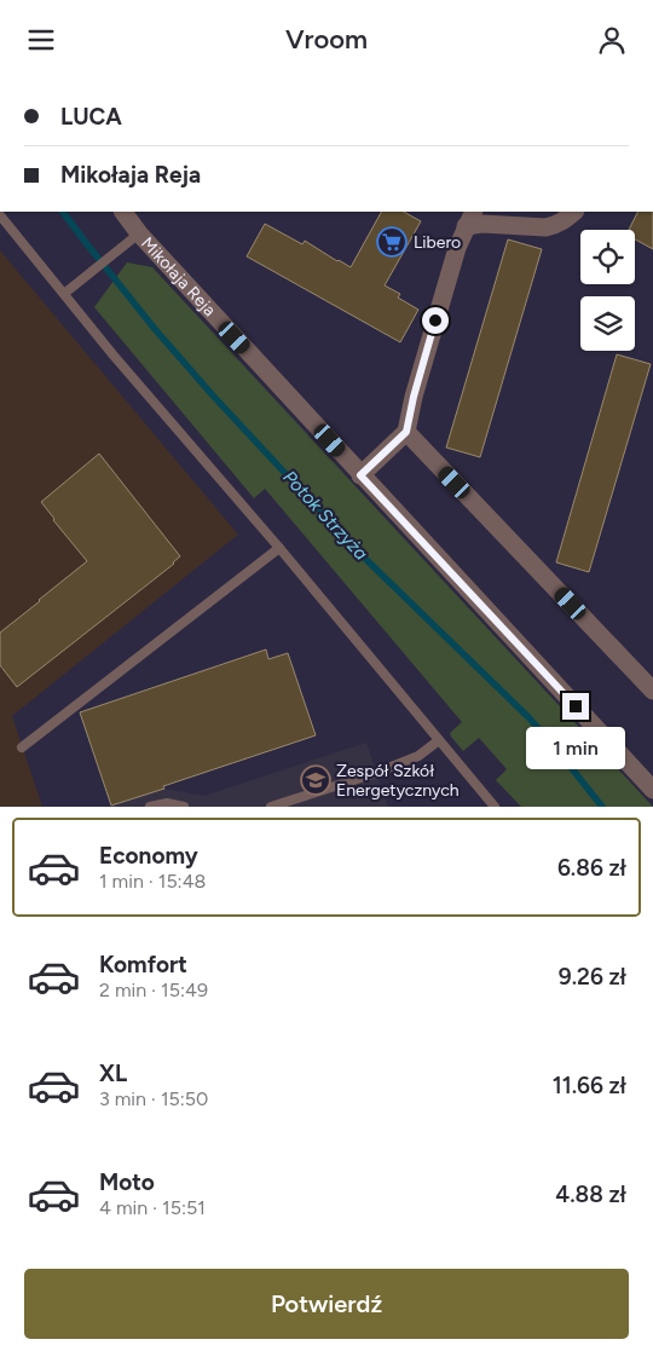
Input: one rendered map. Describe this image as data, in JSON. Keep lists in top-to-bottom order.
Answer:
{
  "streets": {
    "street": ["Mikołaja Reja"]
  },
  "water": ["Potok Strzyża"],
  "places": {
    "supermarket": ["Libero"],
    "school or university": ["Zespół Szkół Energetycznych"]
  },
  "page": {
    "header": "Vroom",
    "banner": ["LUCA", "Mikołaja Reja"],
    "bubble": "1 min",
    "list": [
      {
        "name": "Economy",
        "note": "1 min · 15:48",
        "value": "6.86 zł"
      },
      {
        "name": "Komfort",
        "note": "2 min · 15:49",
        "value": "9.26 zł"
      },
      {
        "name": "XL",
        "note": "3 min · 15:50",
        "value": "11.66 zł"
      },
      {
        "name": "Moto",
        "note": "4 min · 15:51",
        "value": "4.88 zł"
      }
    ],
    "buttons": "Potwierdź"
  }
}
